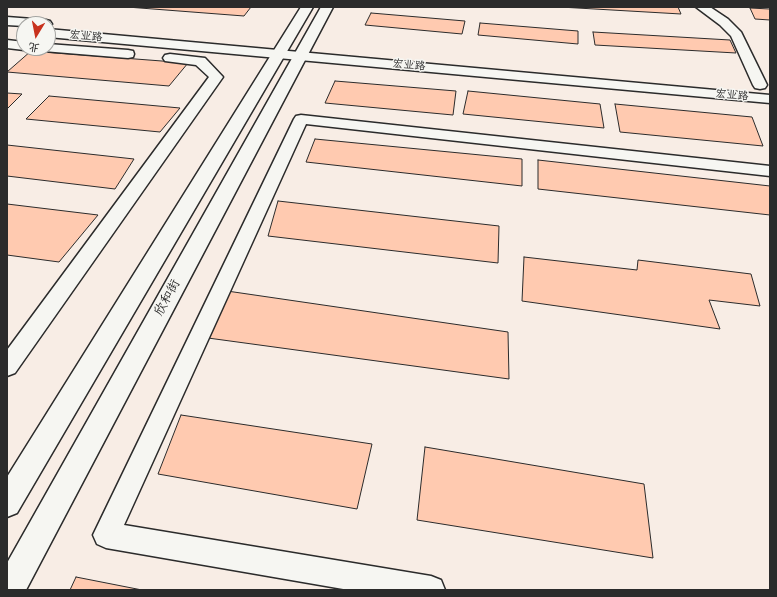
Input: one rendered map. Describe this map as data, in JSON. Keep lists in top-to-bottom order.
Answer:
{
  "streets": {
    "street": ["宏业路", "欣和街"]
  },
  "crossings": [
    ["宏业路", "欣和街"]
  ],
  "north": "bottom"
}
